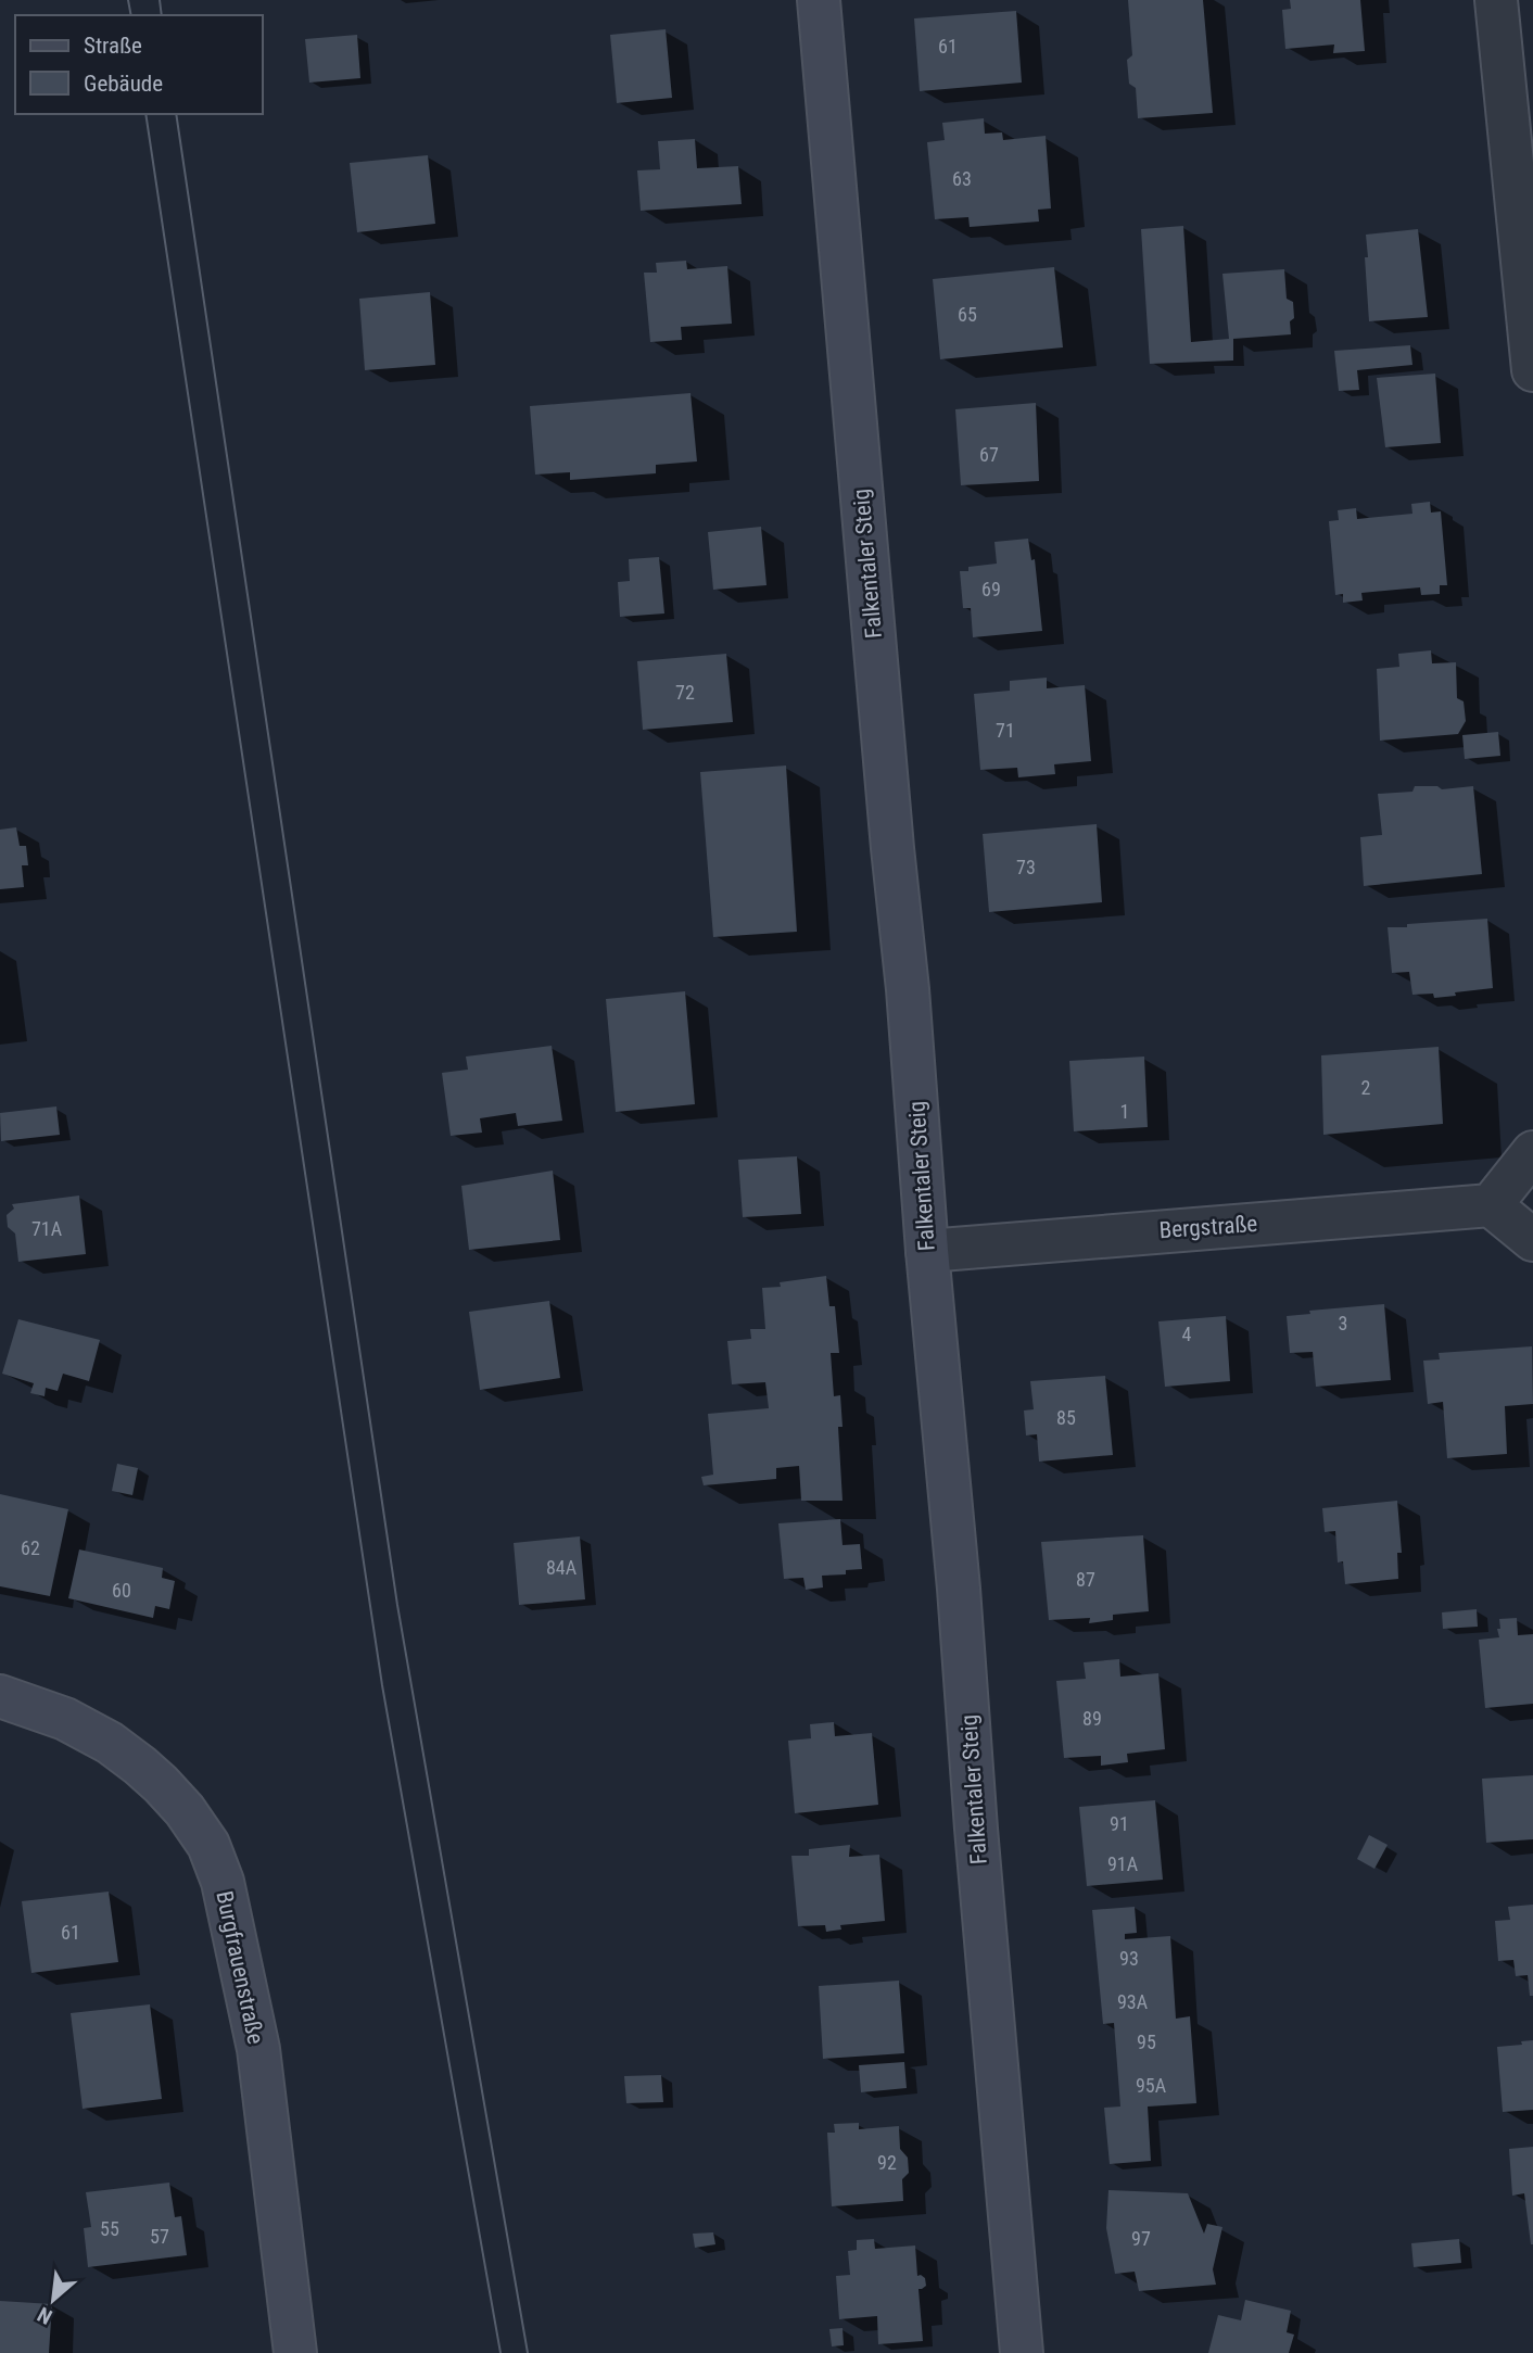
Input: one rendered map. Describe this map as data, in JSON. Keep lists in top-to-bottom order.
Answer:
{
  "streets": {
    "street": ["Falkentaler Steig", "Bergstraße", "Burgfrauenstraße"]
  },
  "crossings": [
    ["Falkentaler Steig", "Bergstraße"]
  ],
  "house_numbers": [
    "61",
    "63",
    "65",
    "67",
    "69",
    "72",
    "71",
    "73",
    "2",
    "1",
    "71A",
    "3",
    "4",
    "85",
    "62",
    "84A",
    "87",
    "60",
    "89",
    "91",
    "91A",
    "61",
    "93",
    "93A",
    "95",
    "95A",
    "92",
    "55",
    "57",
    "97"
  ],
  "legend": ["Straße", "Gebäude"],
  "north": "bottom left"
}
